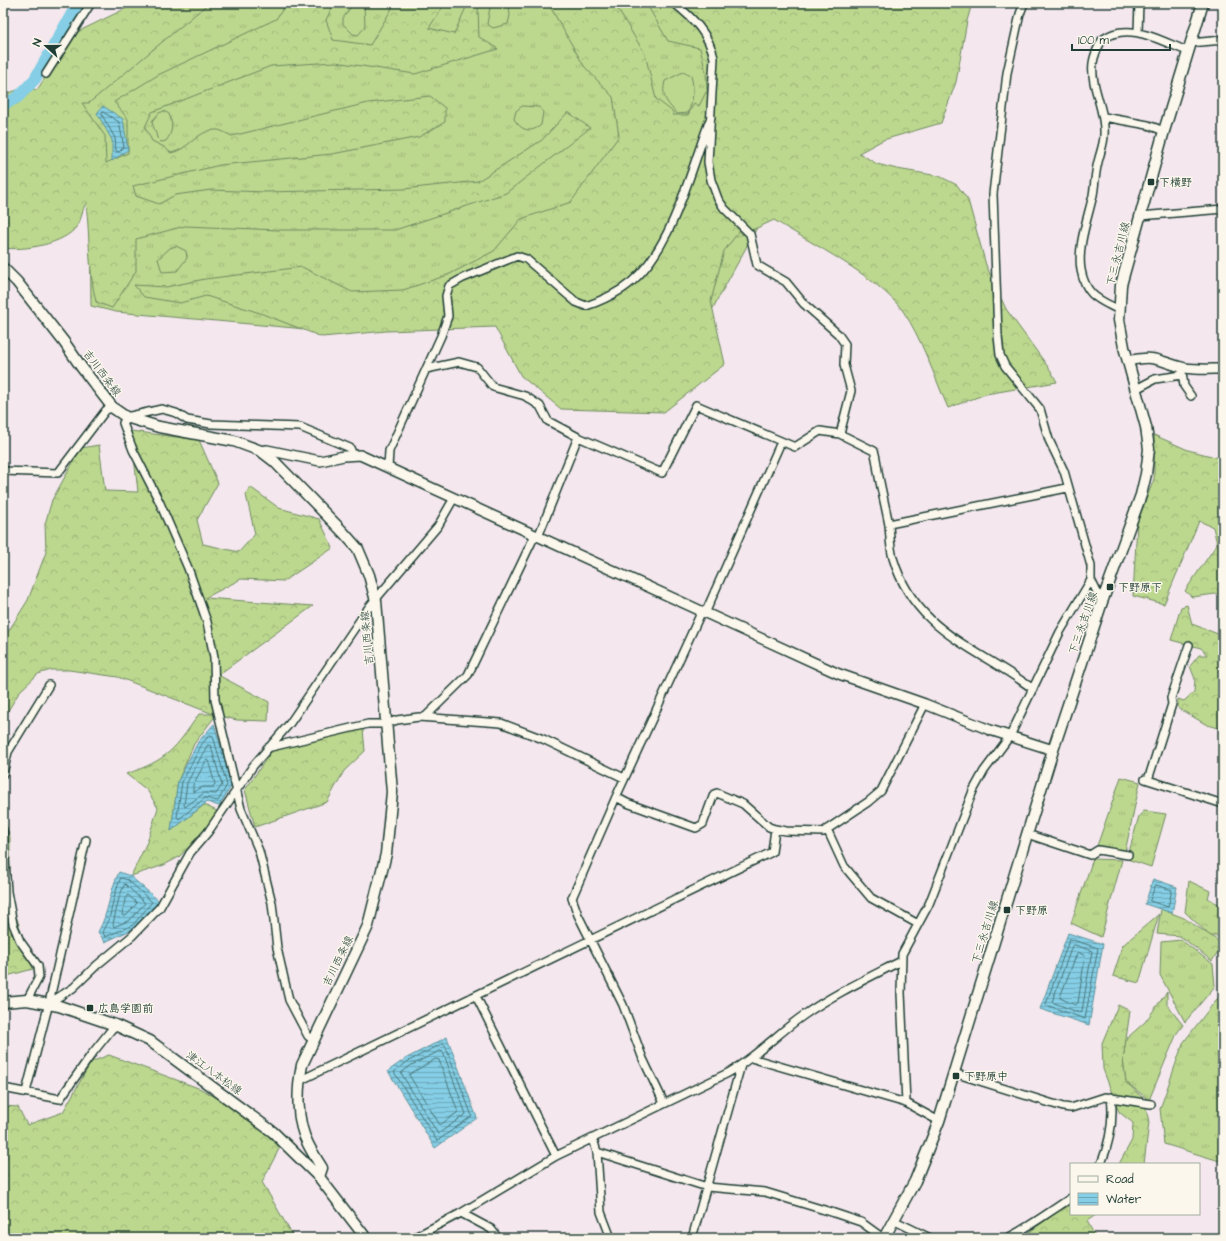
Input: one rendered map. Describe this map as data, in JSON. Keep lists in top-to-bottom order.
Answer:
{
  "streets": {
    "main road": ["下三永吉川線", "吉川西条線", "津江八本松線"]
  },
  "crossings": [
    ["吉川西条線", "津江八本松線"]
  ],
  "places": {
    "transit": [
      "下横野",
      "下野原下",
      "下野原",
      "広島学園前",
      "下野原中"
    ]
  },
  "legend": ["Road", "Water"],
  "scale_bar": "100 m",
  "north": "left"
}
